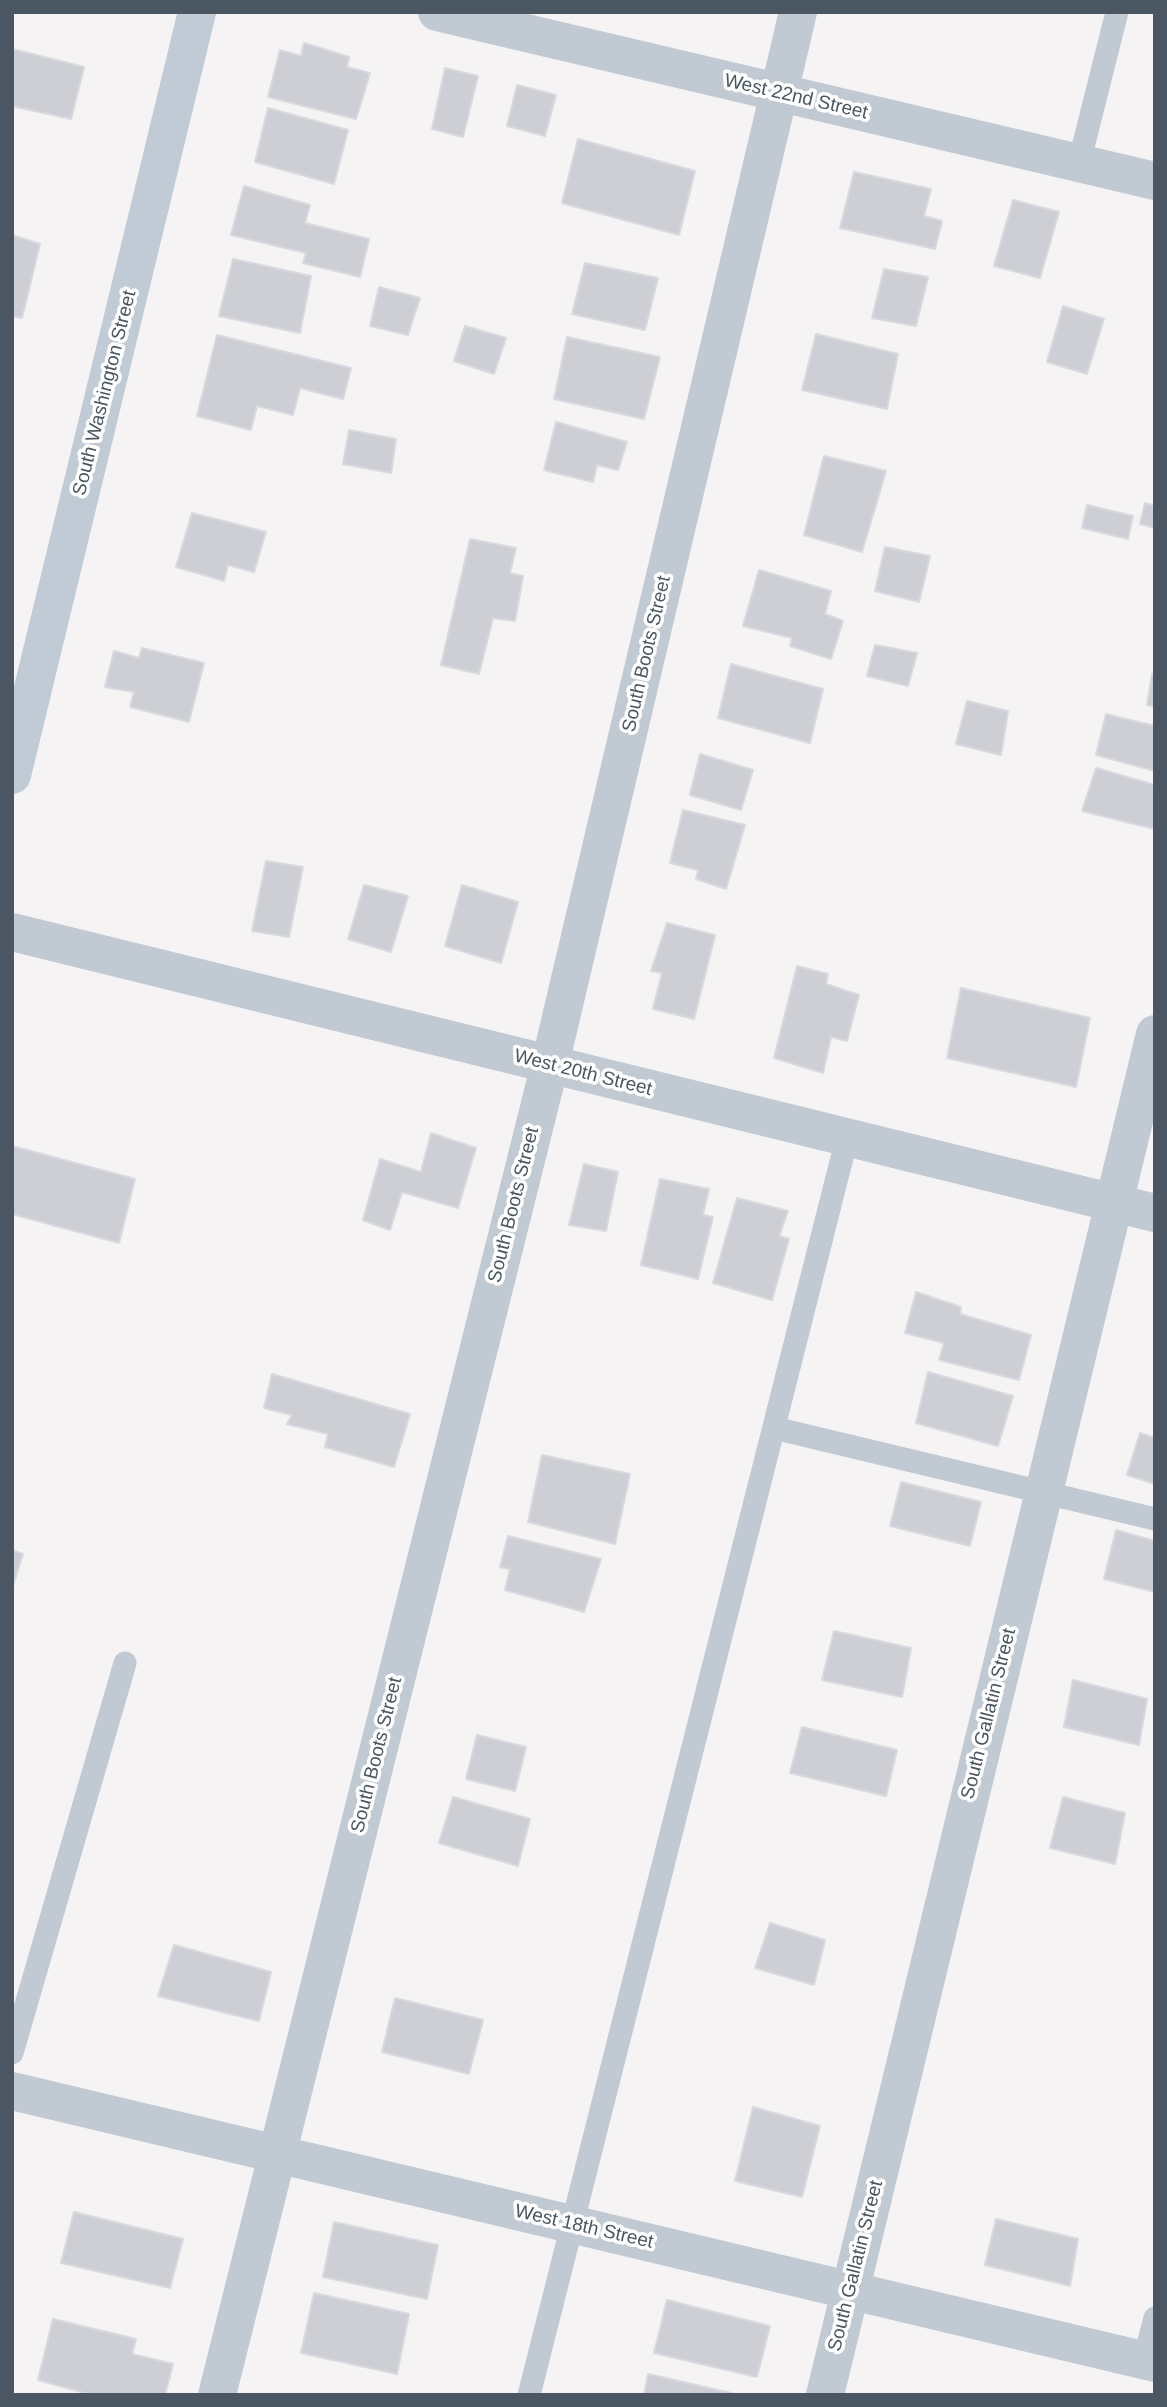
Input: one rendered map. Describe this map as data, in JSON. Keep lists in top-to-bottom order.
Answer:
{
  "streets": {
    "main road": ["South Washington Street"],
    "street": [
      "West 22nd Street",
      "South Boots Street",
      "West 20th Street",
      "South Gallatin Street",
      "West 18th Street"
    ]
  },
  "crossings": [
    ["West 22nd Street", "South Boots Street"],
    ["South Boots Street", "West 20th Street"],
    ["South Boots Street", "West 18th Street"],
    ["West 20th Street", "South Gallatin Street"],
    ["South Gallatin Street", "West 18th Street"]
  ]
}
